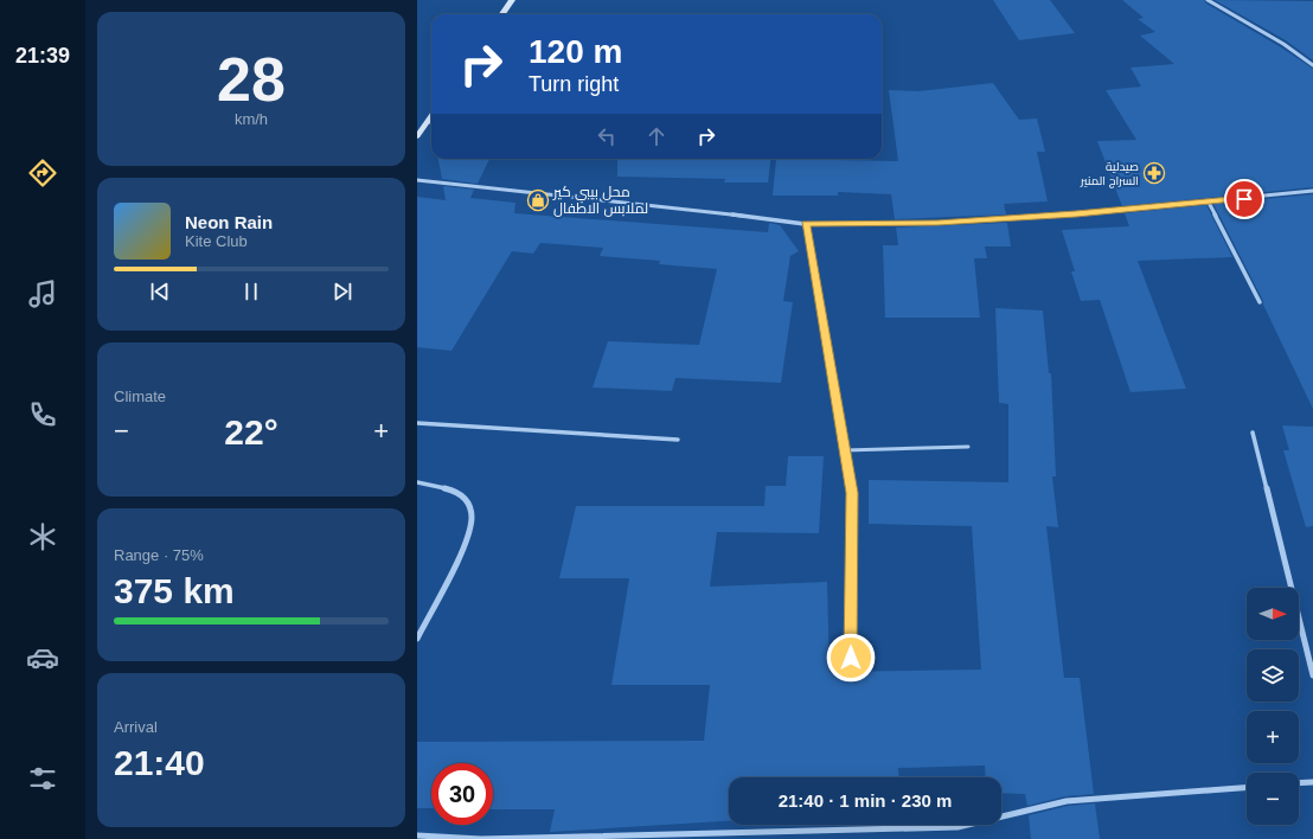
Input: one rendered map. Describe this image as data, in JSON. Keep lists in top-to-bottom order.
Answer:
{
  "places": {
    "pharmacy": ["صيدلية السراج المنير"],
    "shop": ["محل بيبي كير لملابس الاطفال"]
  },
  "north": "right",
  "page": {
    "tabs": "21:39",
    "tile": [
      ["28", "km/h"],
      "Climate",
      ["Range · 75%", "375 km"],
      ["Arrival", "21:40"]
    ],
    "turn": ["120 m", "Turn right"],
    "song": ["Neon Rain", "Kite Club"],
    "heat": ["−", "22°", "+"],
    "map_buttons": ["+", "−"],
    "limit": "30",
    "trip": "21:40 · 1 min · 230 m"
  }
}
